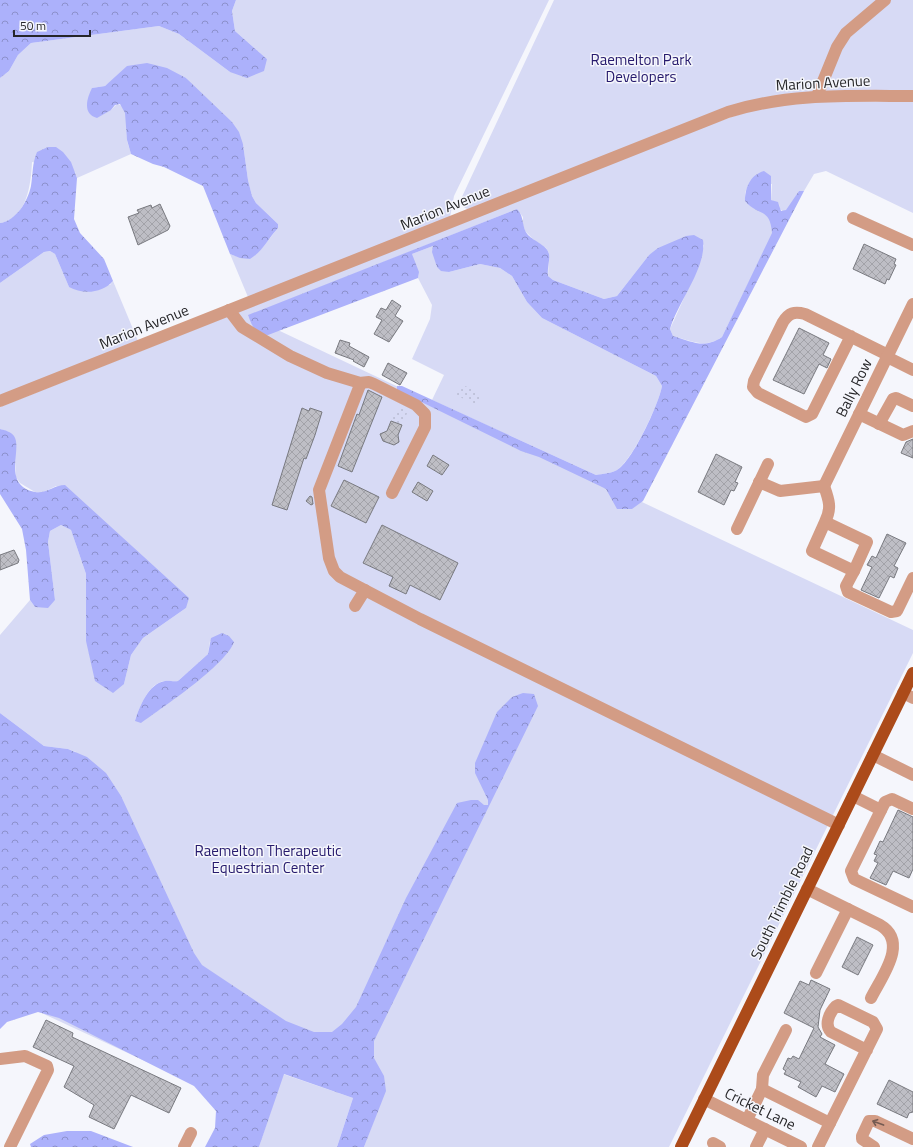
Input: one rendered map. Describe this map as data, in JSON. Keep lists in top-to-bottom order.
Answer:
{
  "streets": {
    "main road": ["South Trimble Road"],
    "street": ["Marion Avenue", "Bally Row", "Cricket Lane"]
  },
  "crossings": [
    ["South Trimble Road", "Cricket Lane"]
  ],
  "parks": ["Raemelton Park Developers", "Raemelton Therapeutic Equestrian Center"],
  "scale_bar": "50 m"
}
